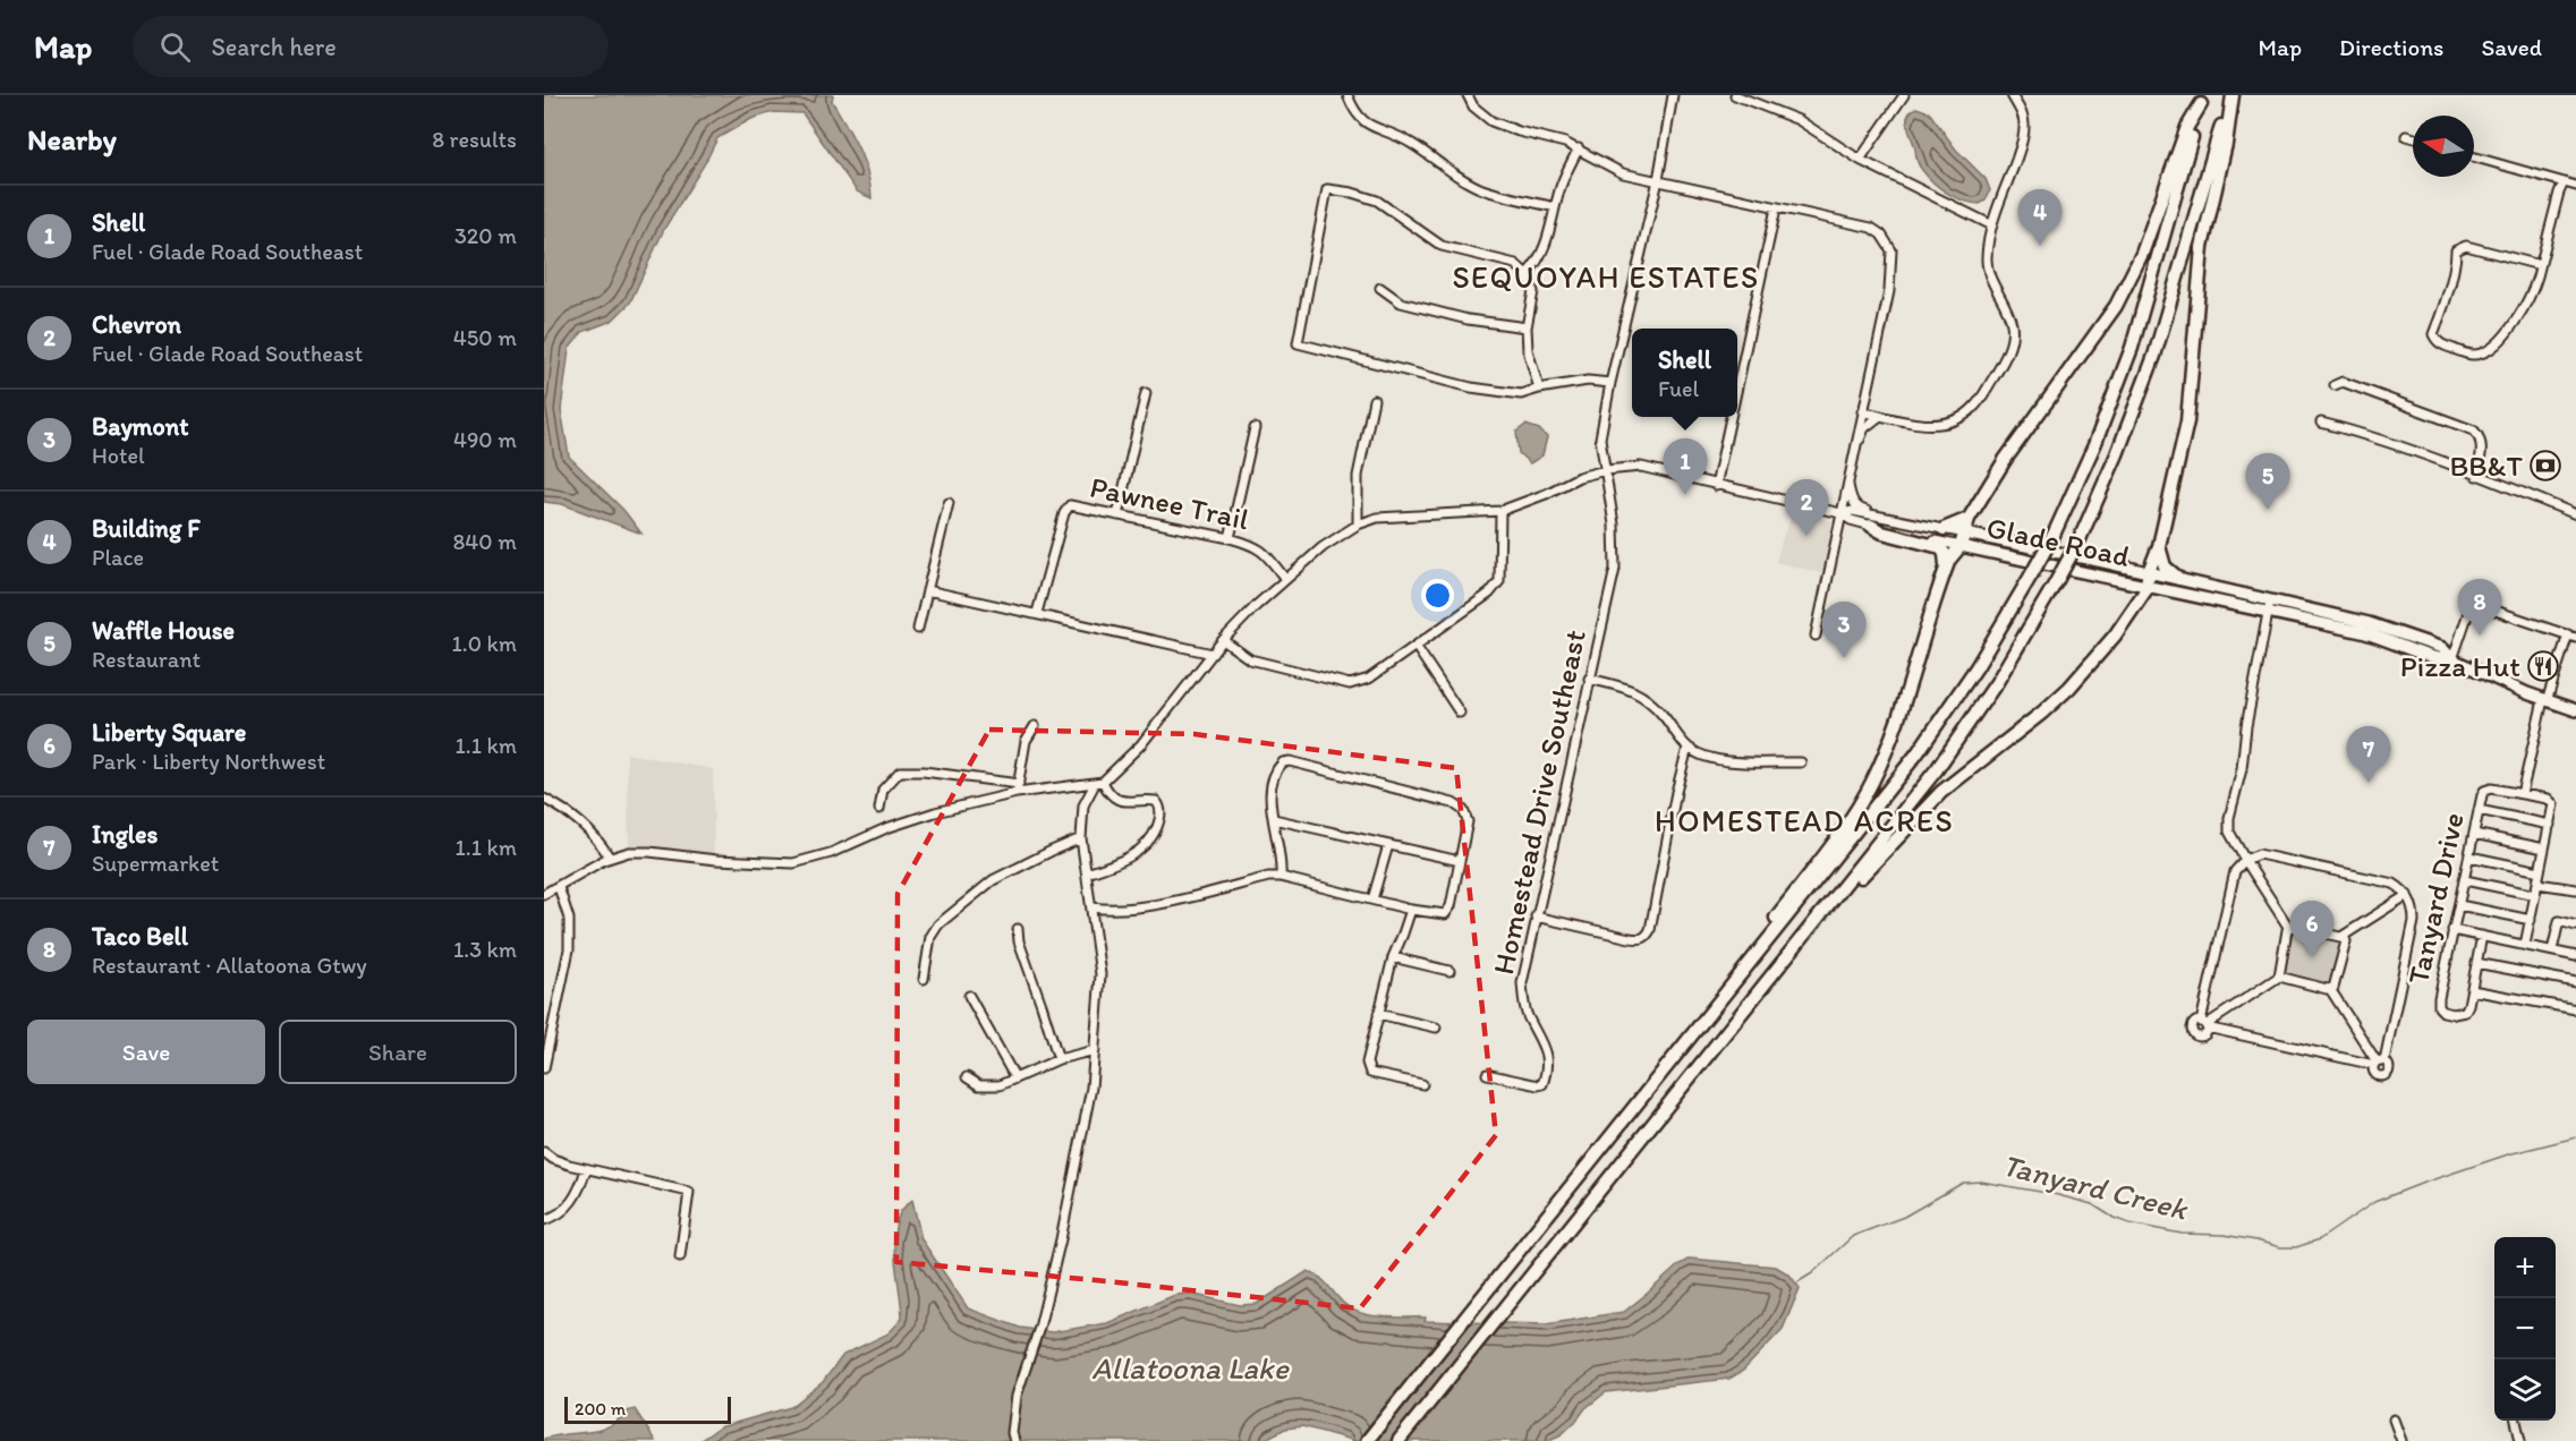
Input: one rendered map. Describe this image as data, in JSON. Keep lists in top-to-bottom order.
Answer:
{
  "streets": {
    "main road": ["Glade Road"],
    "street": ["Pawnee Trail", "Homestead Drive Southeast", "Tanyard Drive"]
  },
  "districts": ["SEQUOYAH ESTATES", "HOMESTEAD ACRES"],
  "water": ["Tanyard Creek", "Allatoona Lake"],
  "places": {
    "bank": ["BB&T"],
    "restaurant": ["Pizza Hut"]
  },
  "scale_bar": "200 m",
  "north": "left",
  "page": {
    "header": "Map",
    "search": "Search here",
    "nav": ["Map", "Directions", "Saved"],
    "heading": ["Nearby", "8 results"],
    "list": [
      {
        "mark": "1",
        "name": "Shell",
        "note": "Fuel · Glade Road Southeast",
        "value": "320 m"
      },
      {
        "mark": "2",
        "name": "Chevron",
        "note": "Fuel · Glade Road Southeast",
        "value": "450 m"
      },
      {
        "mark": "3",
        "name": "Baymont",
        "note": "Hotel",
        "value": "490 m"
      },
      {
        "mark": "4",
        "name": "Building F",
        "note": "Place",
        "value": "840 m"
      },
      {
        "mark": "5",
        "name": "Waffle House",
        "note": "Restaurant",
        "value": "1.0 km"
      },
      {
        "mark": "6",
        "name": "Liberty Square",
        "note": "Park · Liberty Northwest",
        "value": "1.1 km"
      },
      {
        "mark": "7",
        "name": "Ingles",
        "note": "Supermarket",
        "value": "1.1 km"
      },
      {
        "mark": "8",
        "name": "Taco Bell",
        "note": "Restaurant · Allatoona Gtwy",
        "value": "1.3 km"
      }
    ],
    "pins": [
      "4",
      "1",
      "5",
      "2",
      "8",
      "3",
      "7",
      "6"
    ],
    "popup": ["Shell", "Fuel"],
    "buttons": ["Save", "Share"],
    "map_buttons": ["+", "−"],
    "scale": "200 m"
  }
}
